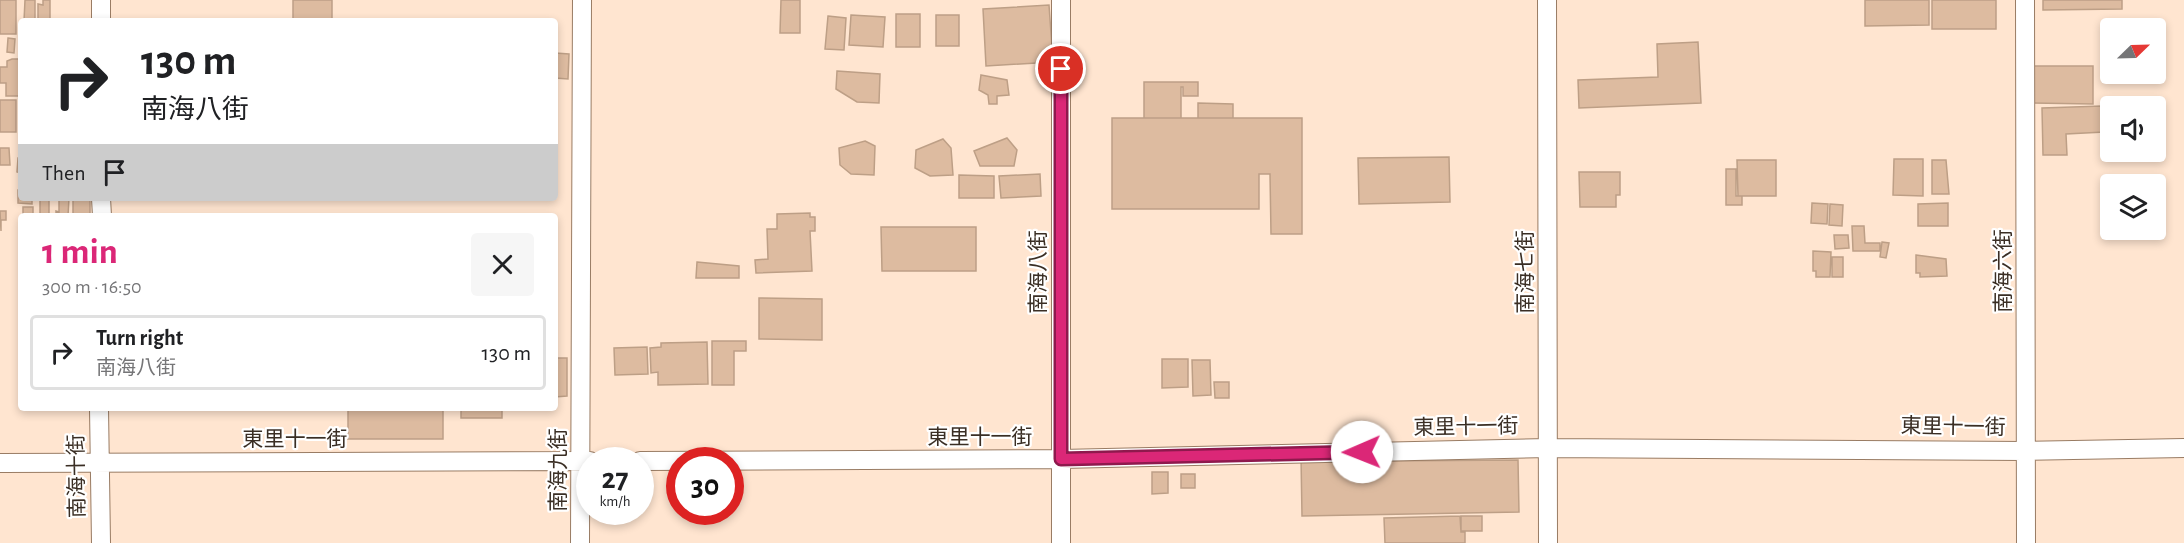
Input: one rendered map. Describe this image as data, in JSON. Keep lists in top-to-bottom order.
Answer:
{
  "streets": {
    "street": [
      "南海六街",
      "南海八街",
      "南海七街",
      "東里十一街",
      "南海九街",
      "南海十街"
    ]
  },
  "crossings": [
    ["南海六街", "東里十一街"],
    ["南海八街", "東里十一街"],
    ["南海七街", "東里十一街"],
    ["東里十一街", "南海十街"]
  ],
  "north": "top right",
  "page": {
    "turn": ["130 m", "南海八街"],
    "then": "Then",
    "heading": ["1 min", "300 m · 16:50"],
    "list": [
      {
        "name": "Turn right",
        "note": "南海八街",
        "value": "130 m"
      }
    ],
    "speed": "27 km/h",
    "limit": "30"
  }
}
